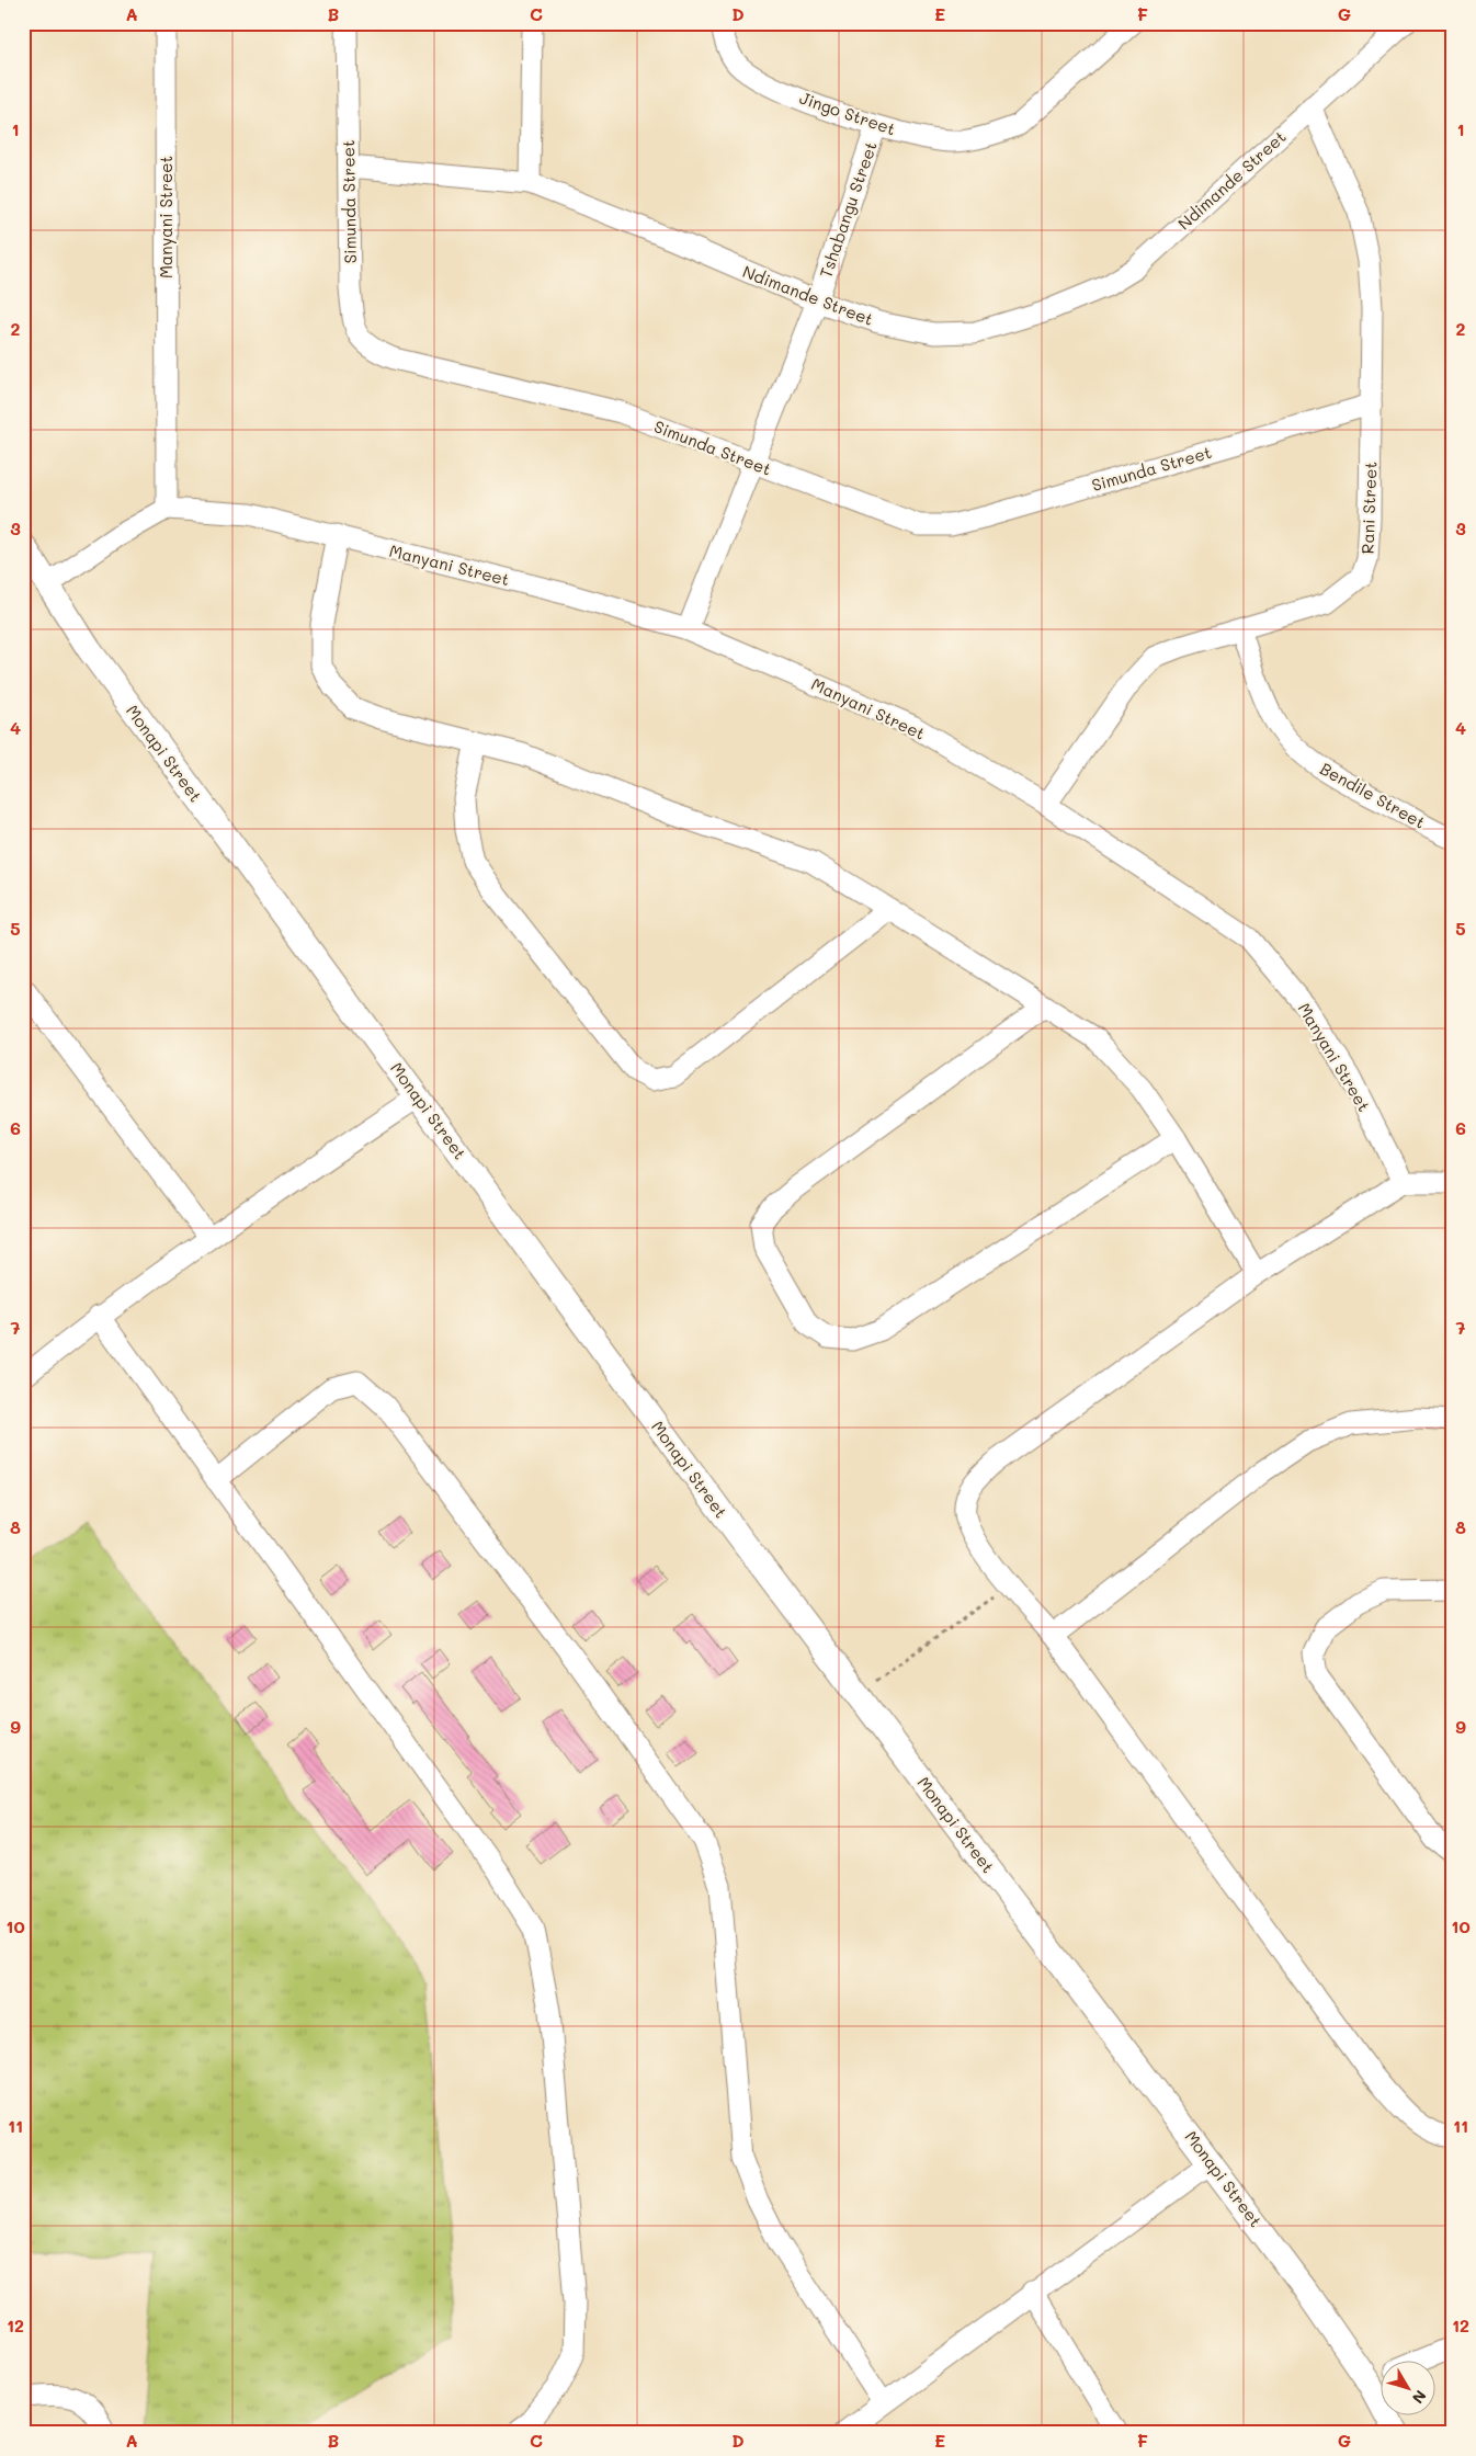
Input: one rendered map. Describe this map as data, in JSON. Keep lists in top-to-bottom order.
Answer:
{
  "streets": {
    "street": [
      "Jingo Street",
      "Ndimande Street",
      "Simunda Street",
      "Tshabangu Street",
      "Manyani Street",
      "Rani Street",
      "Monapi Street",
      "Bendile Street"
    ]
  },
  "crossings": [
    ["Jingo Street", "Tshabangu Street"],
    ["Ndimande Street", "Simunda Street"],
    ["Ndimande Street", "Tshabangu Street"],
    ["Ndimande Street", "Rani Street"],
    ["Simunda Street", "Tshabangu Street"],
    ["Simunda Street", "Rani Street"],
    ["Tshabangu Street", "Manyani Street"],
    ["Manyani Street", "Rani Street"],
    ["Rani Street", "Bendile Street"]
  ],
  "north": "bottom right",
  "grid": {
    "columns": [
      "A",
      "B",
      "C",
      "D",
      "E",
      "F",
      "G"
    ],
    "rows": [
      "1",
      "2",
      "3",
      "4",
      "5",
      "6",
      "7",
      "8",
      "9",
      "10",
      "11",
      "12"
    ]
  }
}
